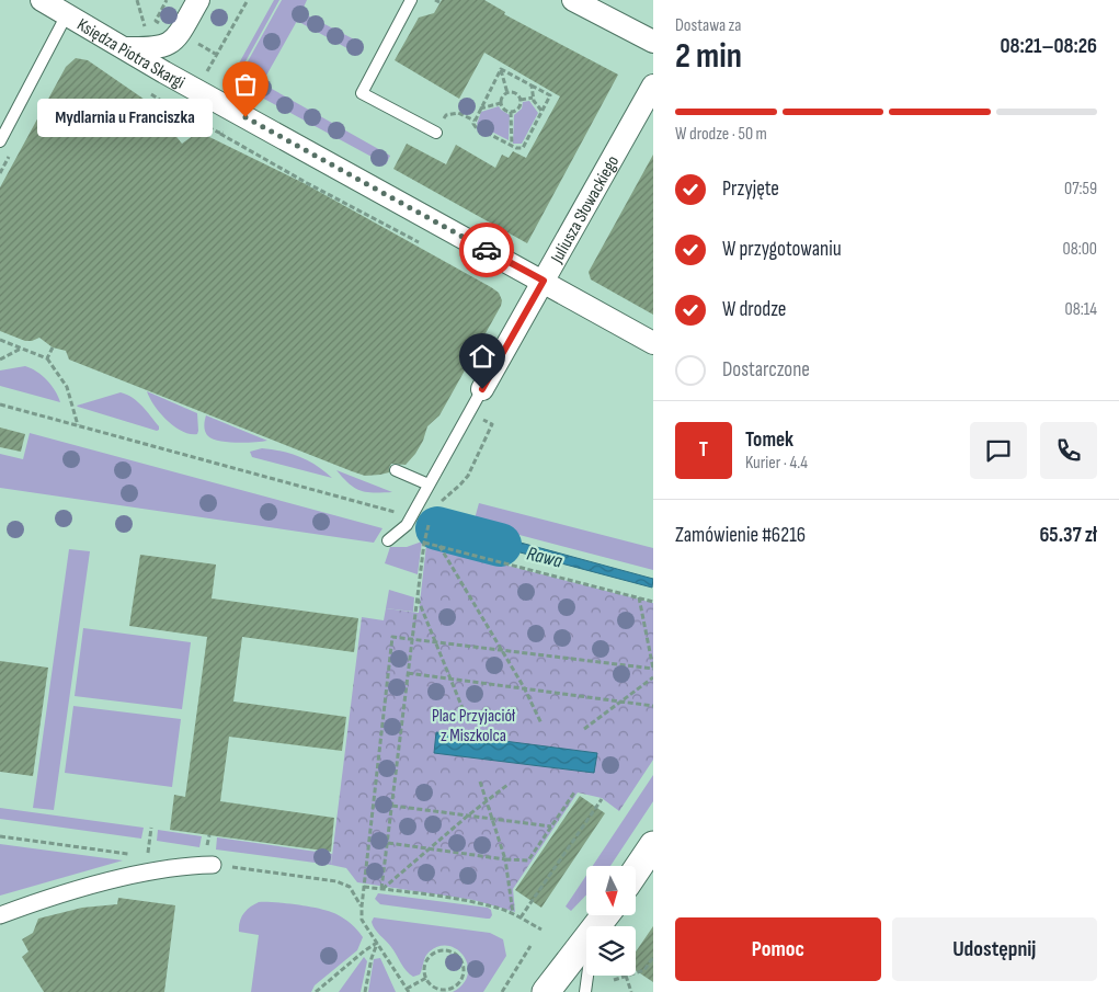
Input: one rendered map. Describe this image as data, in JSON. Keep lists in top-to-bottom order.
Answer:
{
  "streets": {
    "street": ["Księdza Piotra Skargi", "Juliusza Słowackiego"]
  },
  "crossings": [
    ["Księdza Piotra Skargi", "Juliusza Słowackiego"]
  ],
  "water": ["Rawa"],
  "parks": ["Plac Przyjaciół z Miszkolca"],
  "places": ["Mydlarnia u Franciszka"],
  "north": "bottom",
  "page": {
    "heading": ["2 min", "Dostawa za", "08:21–08:26"],
    "panel": [
      "Tomek",
      "Kurier · 4.4",
      "Zamówienie #6216",
      "65.37 zł"
    ],
    "bar": "W drodze · 50 m",
    "bubble": "Mydlarnia u Franciszka",
    "list": [
      ["Przyjęte", "07:59"],
      ["W przygotowaniu", "08:00"],
      ["W drodze", "08:14"],
      "Dostarczone"
    ],
    "round": "T",
    "buttons": ["Pomoc", "Udostępnij"]
  }
}
